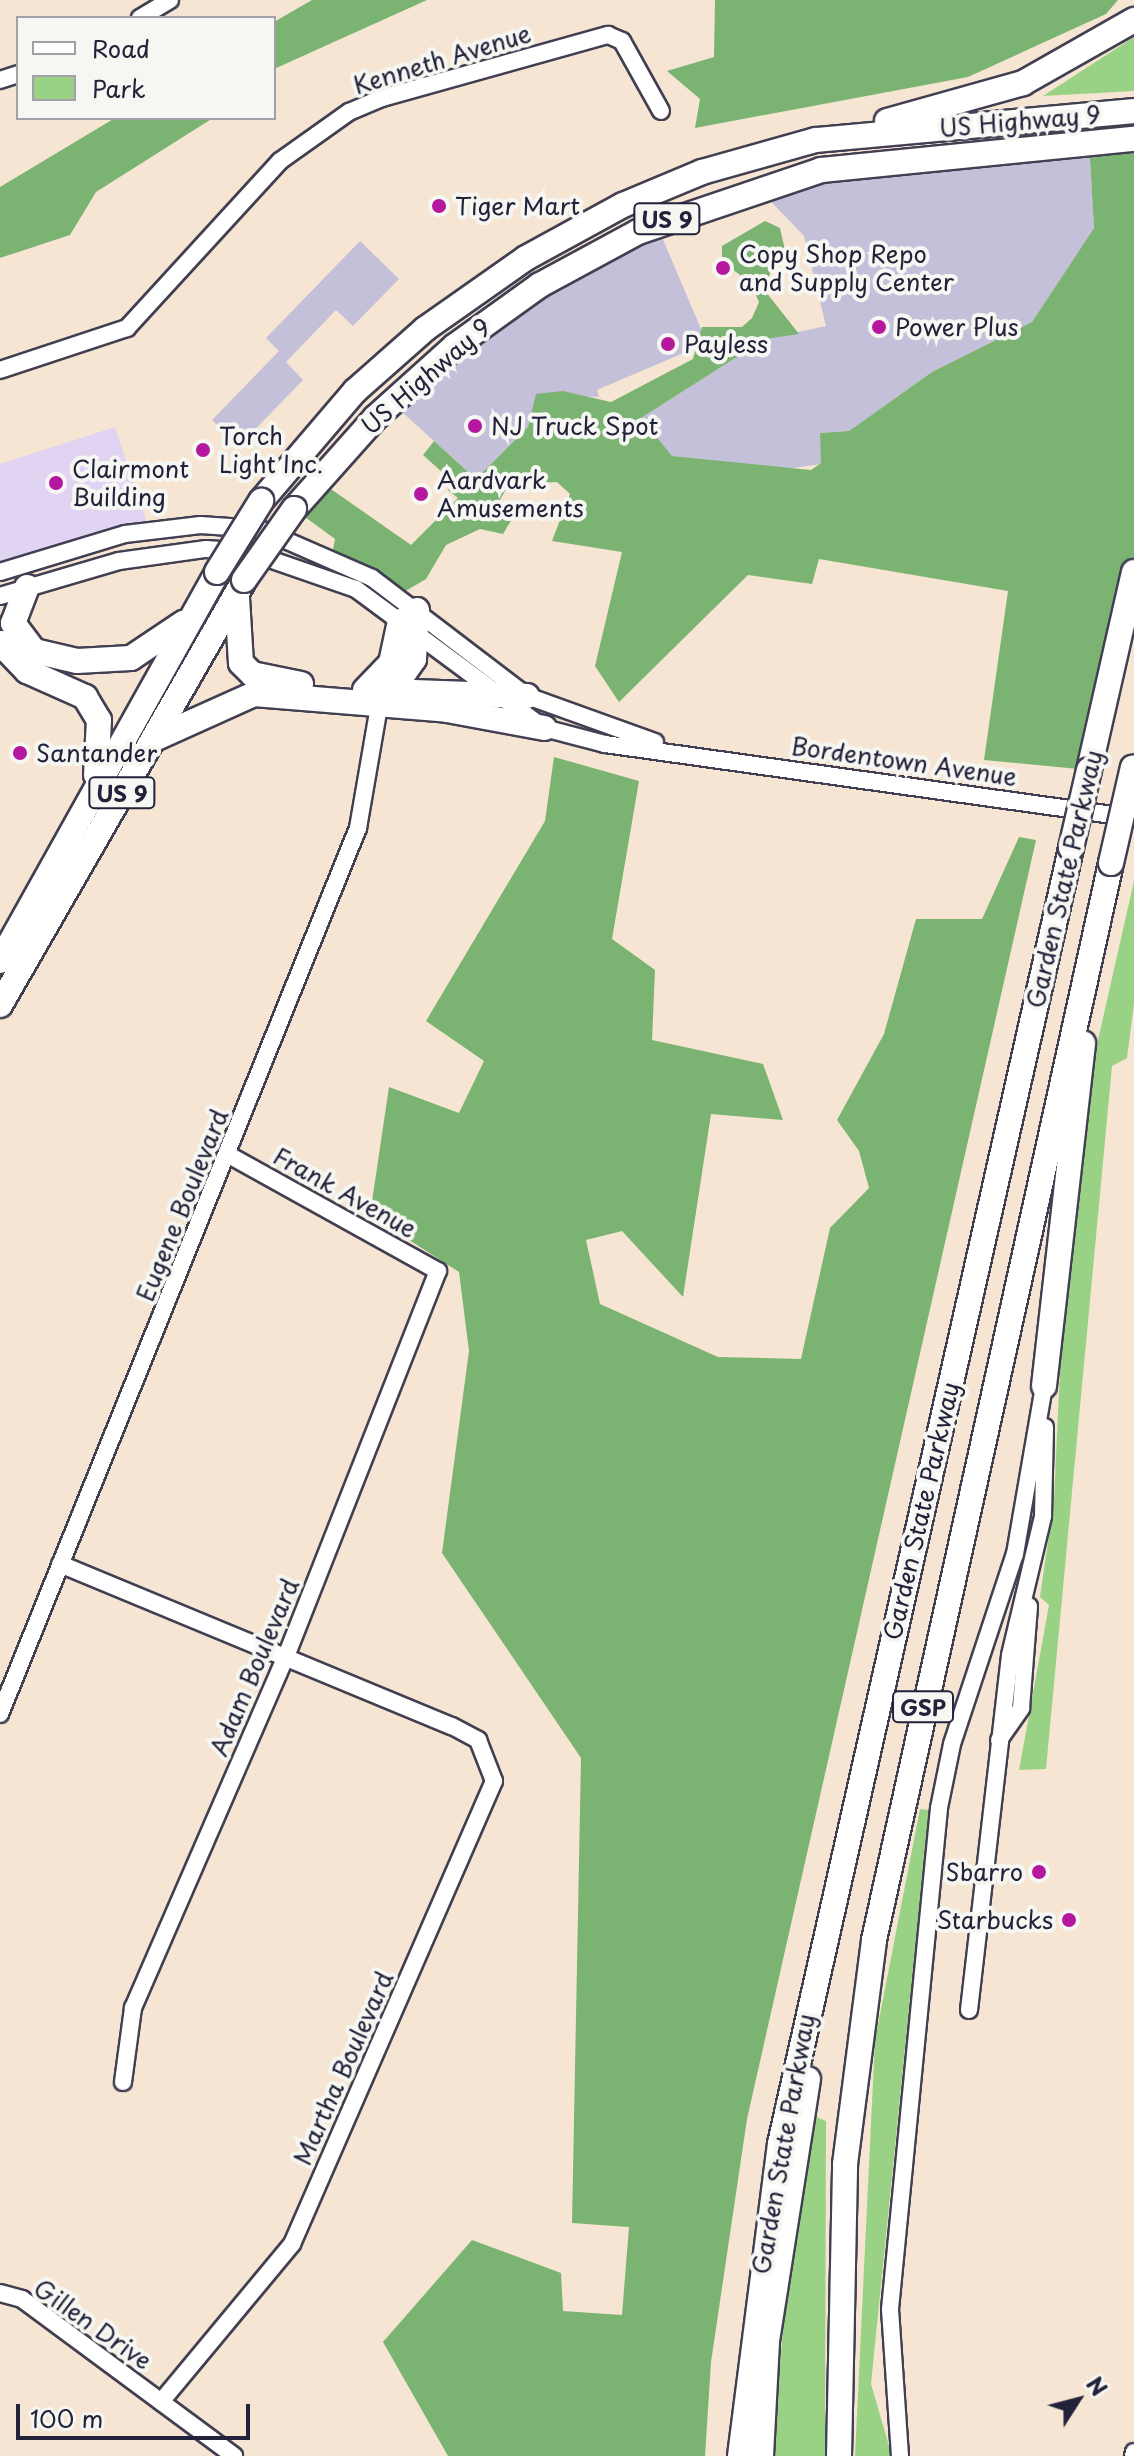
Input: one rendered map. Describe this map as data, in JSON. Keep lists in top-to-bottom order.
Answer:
{
  "streets": {
    "highway": [
      "US Highway 9",
      "US 9",
      "Garden State Parkway",
      "GSP"
    ],
    "street": [
      "Kenneth Avenue",
      "Bordentown Avenue",
      "Frank Avenue",
      "Eugene Boulevard",
      "Adam Boulevard",
      "Martha Boulevard",
      "Gillen Drive"
    ]
  },
  "crossings": [
    ["Frank Avenue", "Eugene Boulevard"],
    ["Frank Avenue", "Adam Boulevard"],
    ["Eugene Boulevard", "Martha Boulevard"],
    ["Adam Boulevard", "Martha Boulevard"],
    ["Martha Boulevard", "Gillen Drive"]
  ],
  "places": [
    "Tiger Mart",
    "Copy Shop Repo and Supply Center",
    "Power Plus",
    "Payless",
    "NJ Truck Spot",
    "Torch Light Inc.",
    "Clairmont Building",
    "Aardvark Amusements",
    "Santander",
    "Sbarro",
    "Starbucks"
  ],
  "legend": ["Road", "Park"],
  "scale_bar": "100 m",
  "north": "top right"
}
